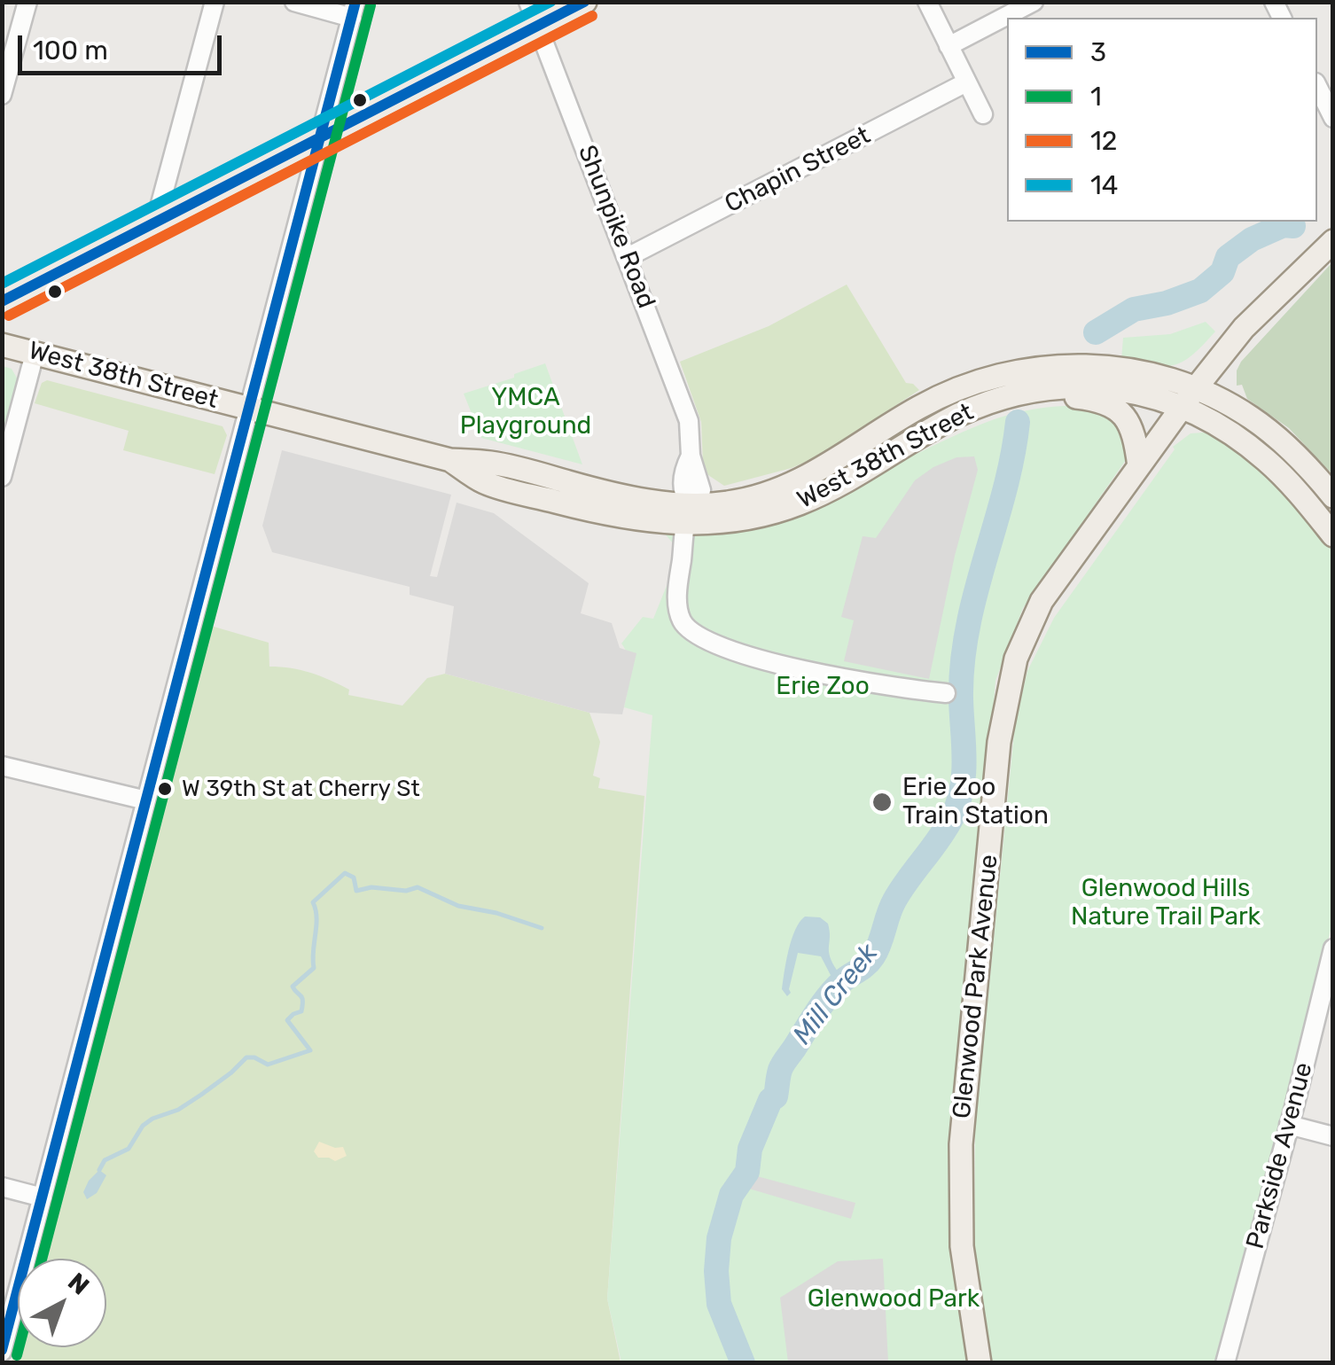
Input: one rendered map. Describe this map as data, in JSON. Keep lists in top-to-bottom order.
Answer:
{
  "streets": {
    "main road": ["West 38th Street", "Glenwood Park Avenue"],
    "street": ["Chapin Street", "Shunpike Road", "Parkside Avenue"]
  },
  "crossings": [
    ["Chapin Street", "Shunpike Road"],
    ["Shunpike Road", "West 38th Street"],
    ["West 38th Street", "Glenwood Park Avenue"]
  ],
  "water": ["Mill Creek"],
  "parks": [
    "YMCA Playground",
    "Erie Zoo",
    "Glenwood Hills Nature Trail Park",
    "Glenwood Park"
  ],
  "places": ["W 39th St at Cherry St", "Erie Zoo Train Station"],
  "lines": [
    "transit line 3",
    "transit line 14",
    "transit line 1",
    "transit line 12"
  ],
  "legend": [
    "3",
    "1",
    "12",
    "14"
  ],
  "scale_bar": "100 m",
  "north": "top right"
}
